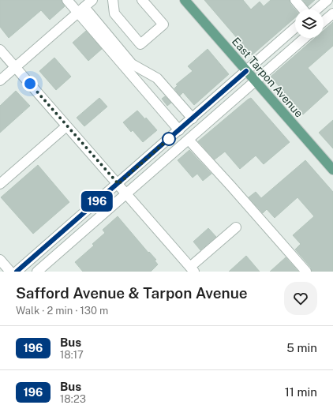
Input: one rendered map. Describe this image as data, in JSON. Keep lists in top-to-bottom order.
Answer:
{
  "streets": {
    "main road": ["East Tarpon Avenue"]
  },
  "lines": ["bus line 196"],
  "page": {
    "on_map": "196",
    "heading": ["Safford Avenue & Tarpon Avenue", "Walk · 2 min · 130 m"],
    "list": [
      {
        "mark": "196",
        "name": "Bus",
        "note": "18:17",
        "value": "5 min"
      },
      {
        "mark": "196",
        "name": "Bus",
        "note": "18:23",
        "value": "11 min"
      }
    ]
  }
}
